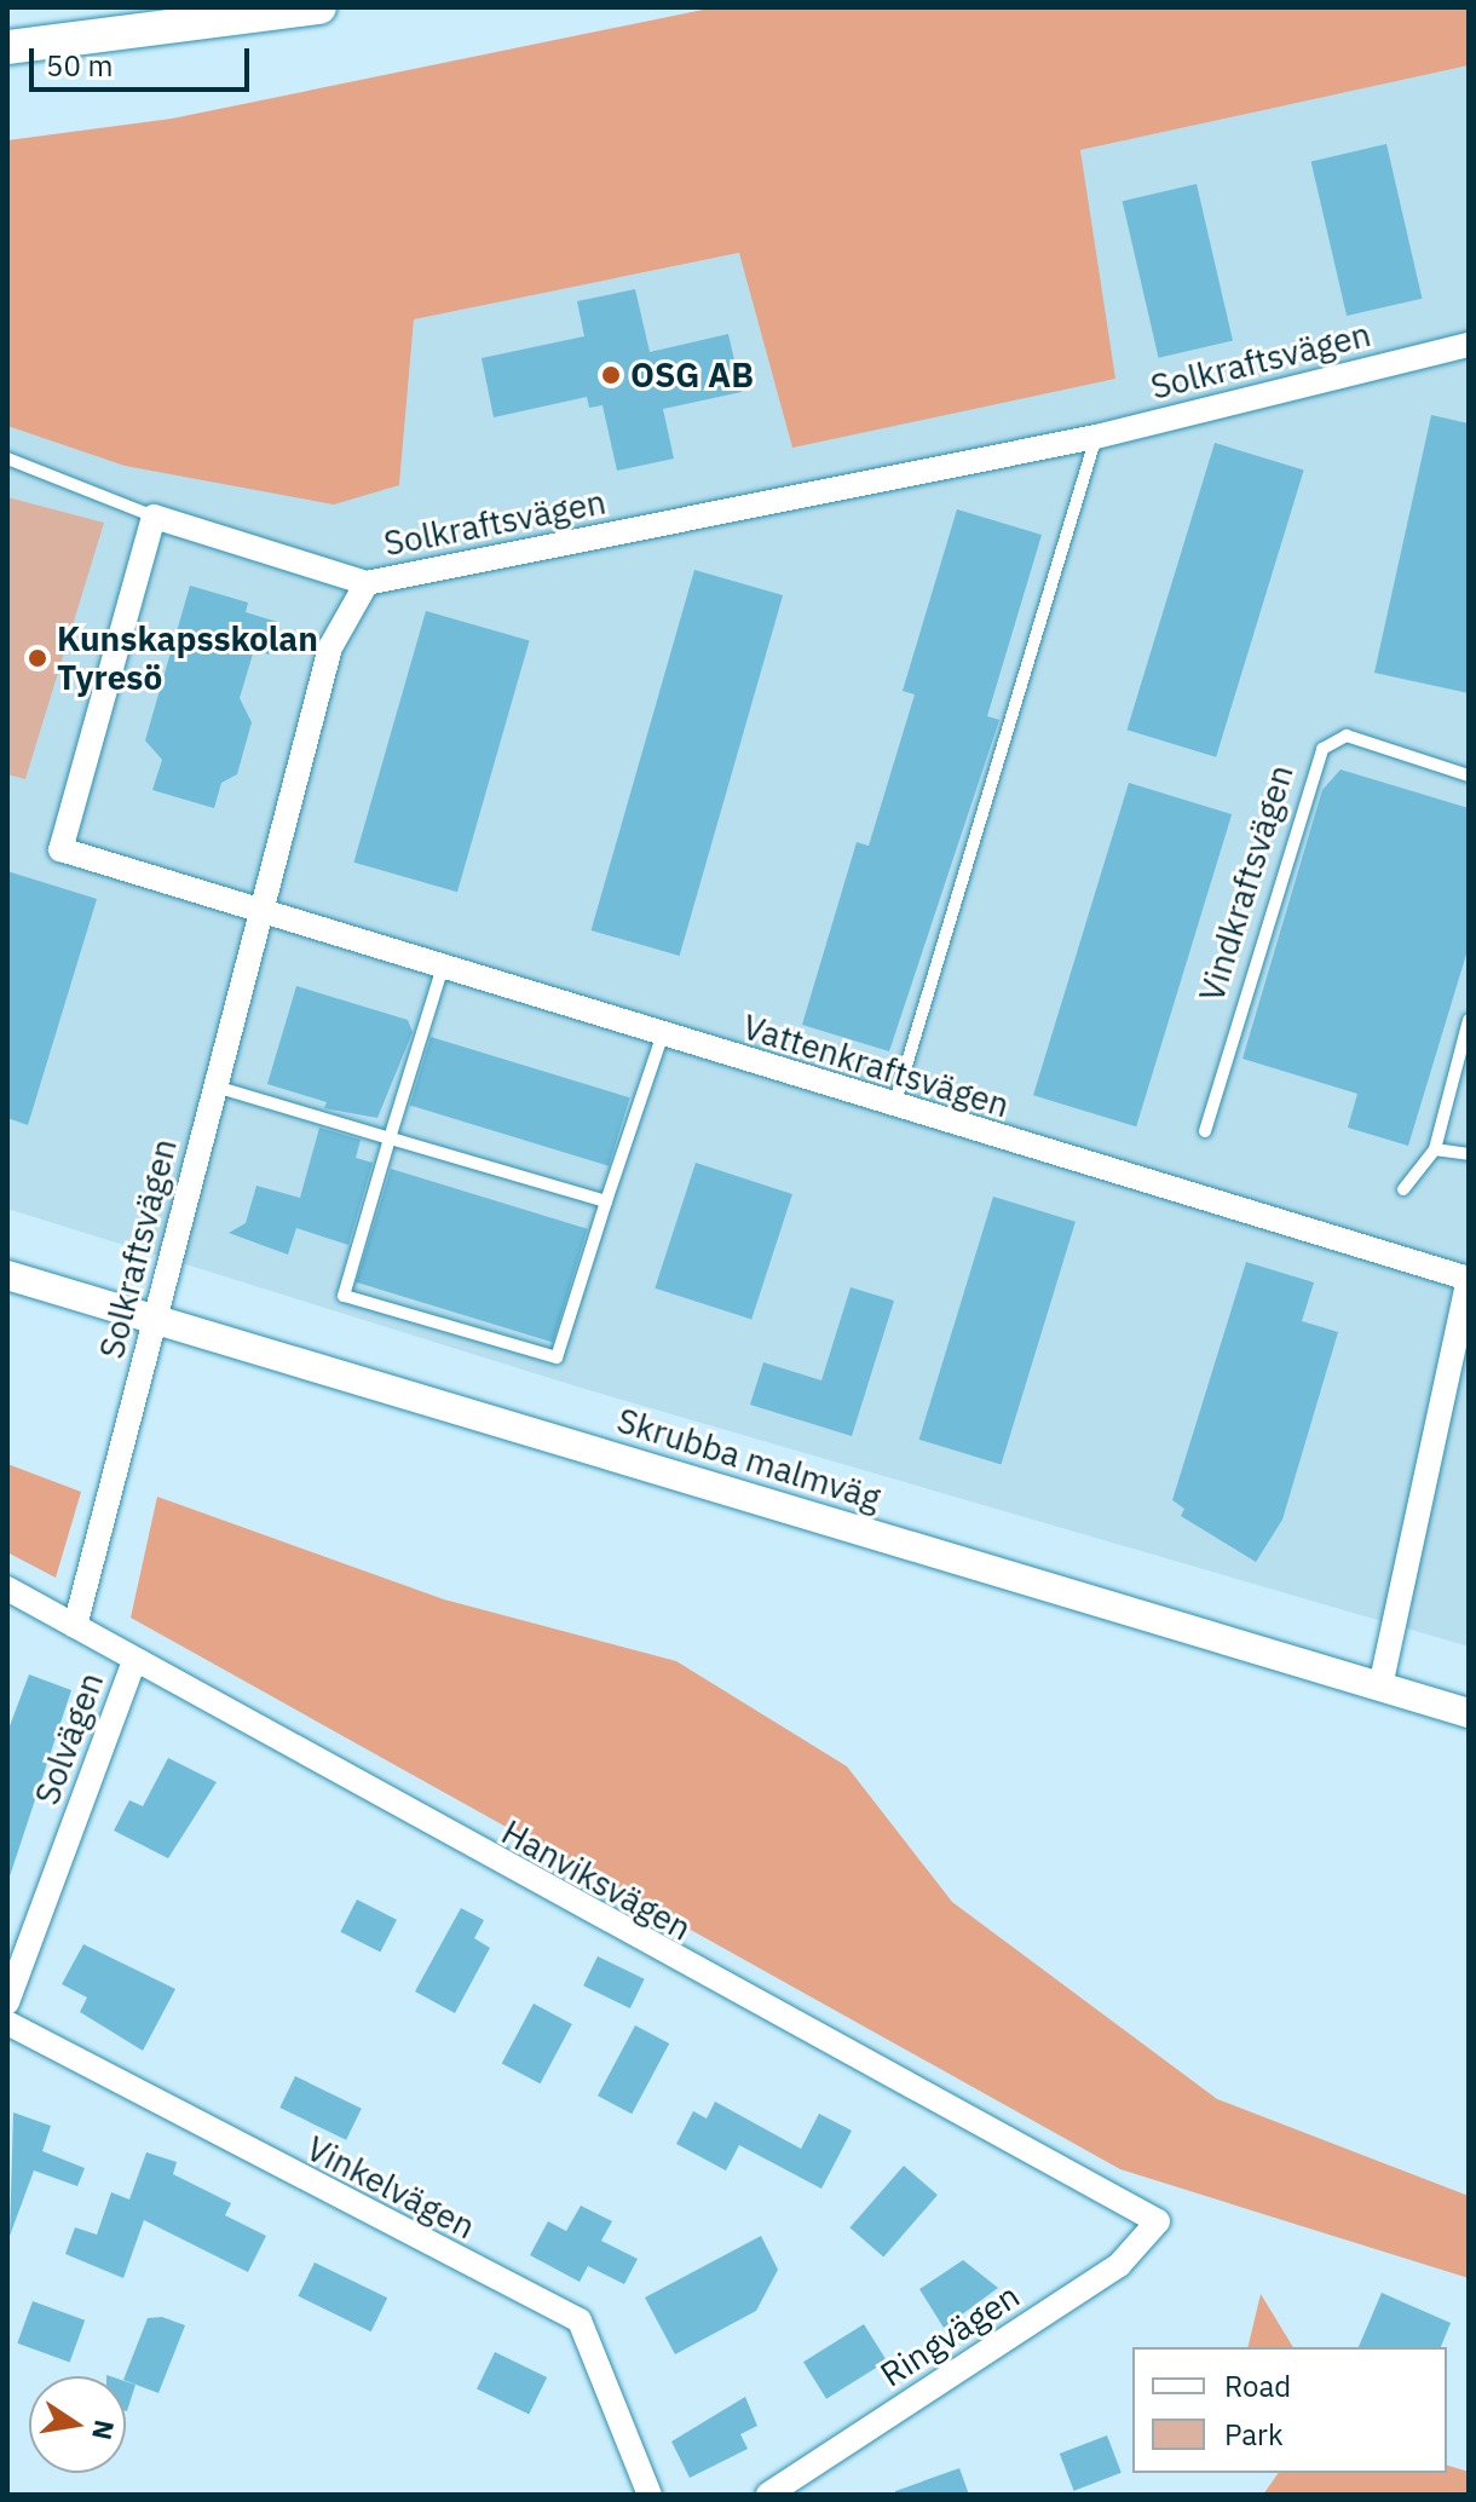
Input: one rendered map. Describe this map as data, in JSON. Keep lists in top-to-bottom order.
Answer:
{
  "streets": {
    "street": [
      "Solkraftsvägen",
      "Vattenkraftsvägen",
      "Skrubba malmväg",
      "Solvägen",
      "Hanviksvägen",
      "Vinkelvägen",
      "Ringvägen"
    ],
    "lane": ["Vindkraftsvägen"]
  },
  "crossings": [
    ["Solkraftsvägen", "Vattenkraftsvägen"],
    ["Solkraftsvägen", "Skrubba malmväg"],
    ["Solkraftsvägen", "Hanviksvägen"],
    ["Solvägen", "Hanviksvägen"],
    ["Hanviksvägen", "Ringvägen"]
  ],
  "places": ["OSG AB", "Kunskapsskolan Tyresö"],
  "legend": ["Road", "Park"],
  "scale_bar": "50 m",
  "north": "right"
}
